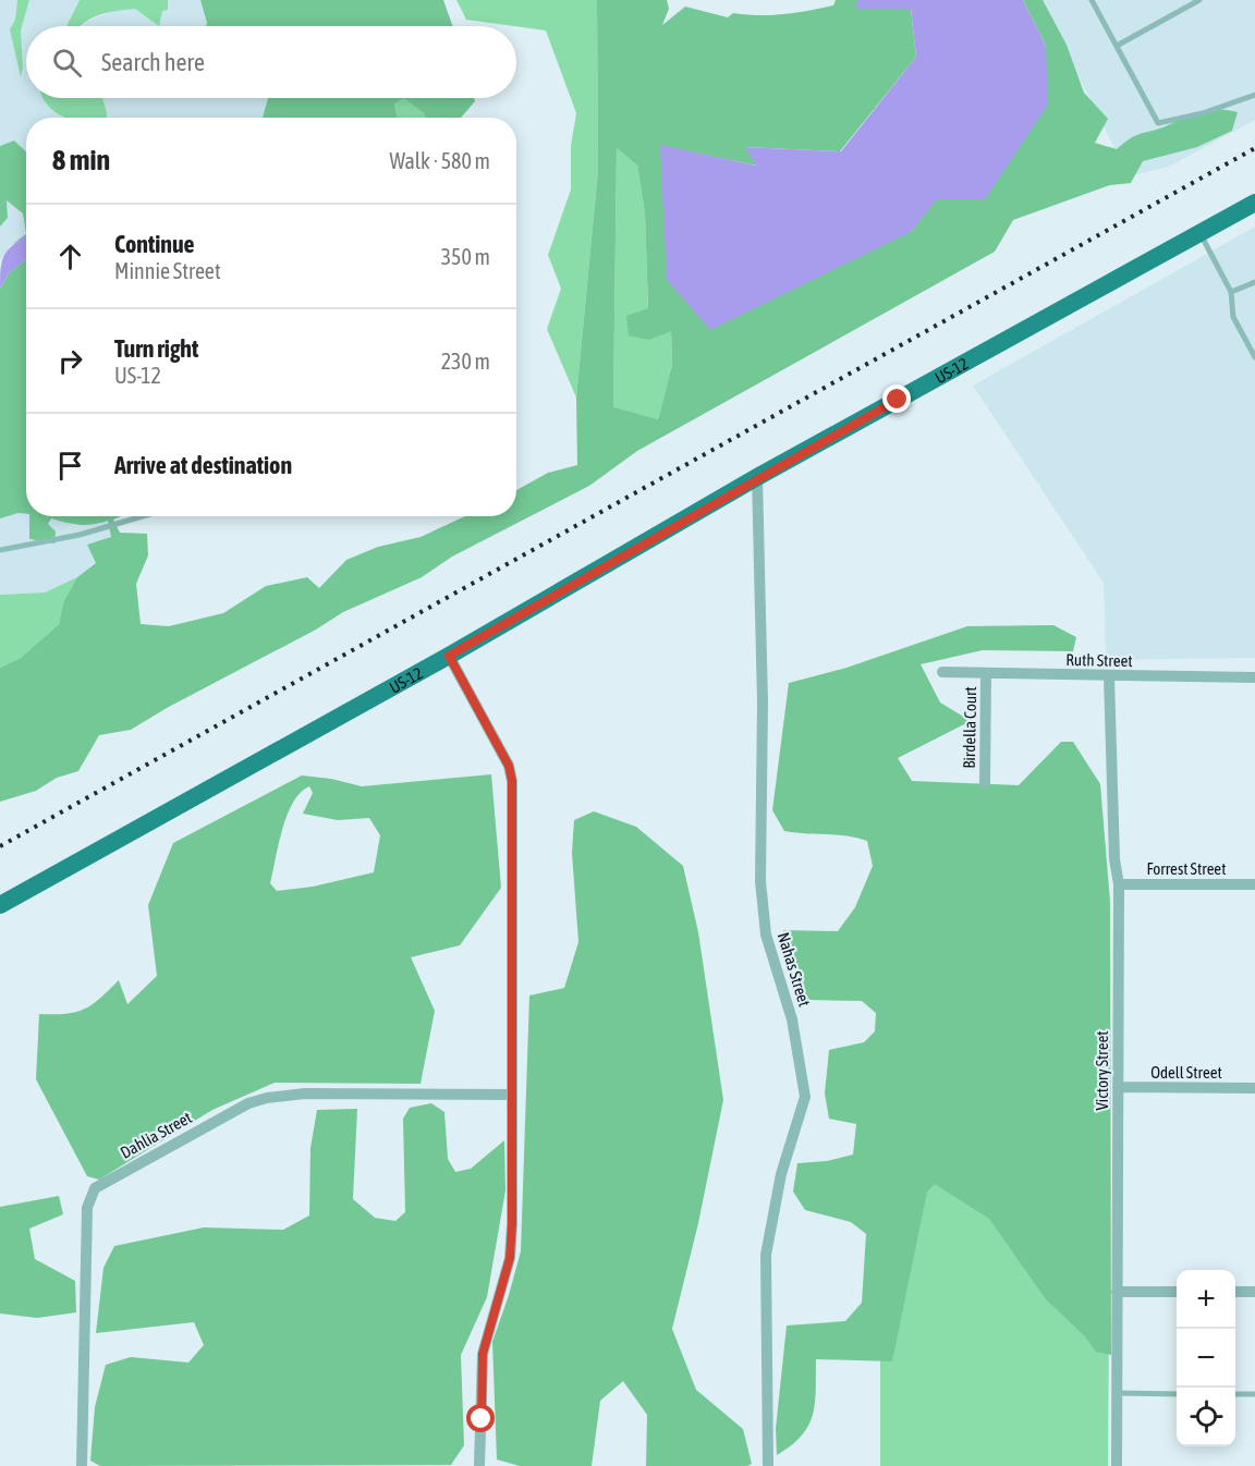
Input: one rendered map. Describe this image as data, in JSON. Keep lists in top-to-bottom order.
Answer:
{
  "streets": {
    "main road": ["US-12"],
    "street": [
      "Ruth Street",
      "Birdella Court",
      "Forrest Street",
      "Nahas Street",
      "Victory Street",
      "Odell Street",
      "Dahlia Street"
    ]
  },
  "crossings": [
    ["US-12", "Nahas Street"],
    ["Ruth Street", "Birdella Court"],
    ["Ruth Street", "Victory Street"],
    ["Forrest Street", "Victory Street"],
    ["Victory Street", "Odell Street"]
  ],
  "page": {
    "search": "Search here",
    "heading": ["8 min", "Walk · 580 m"],
    "list": [
      ["Continue", "Minnie Street", "350 m"],
      ["Turn right", "US-12", "230 m"],
      "Arrive at destination"
    ],
    "map_buttons": ["+", "−"]
  }
}
